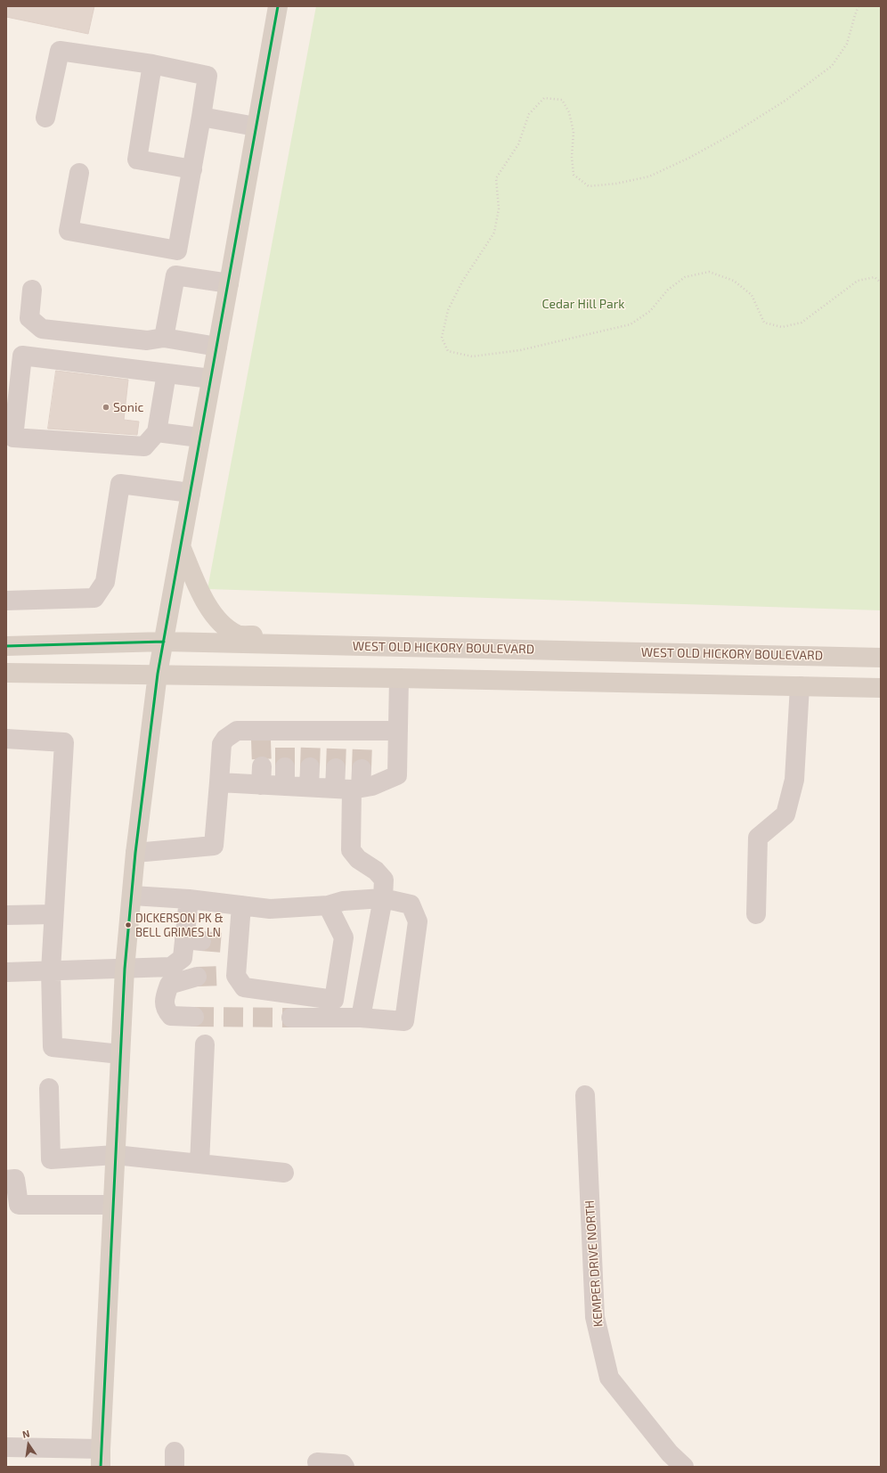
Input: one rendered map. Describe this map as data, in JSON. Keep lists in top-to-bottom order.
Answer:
{
  "streets": {
    "main road": ["WEST OLD HICKORY BOULEVARD"],
    "street": ["KEMPER DRIVE NORTH"]
  },
  "parks": ["Cedar Hill Park"],
  "places": ["Sonic", "DICKERSON PK & BELL GRIMES LN"],
  "north": "top"
}
